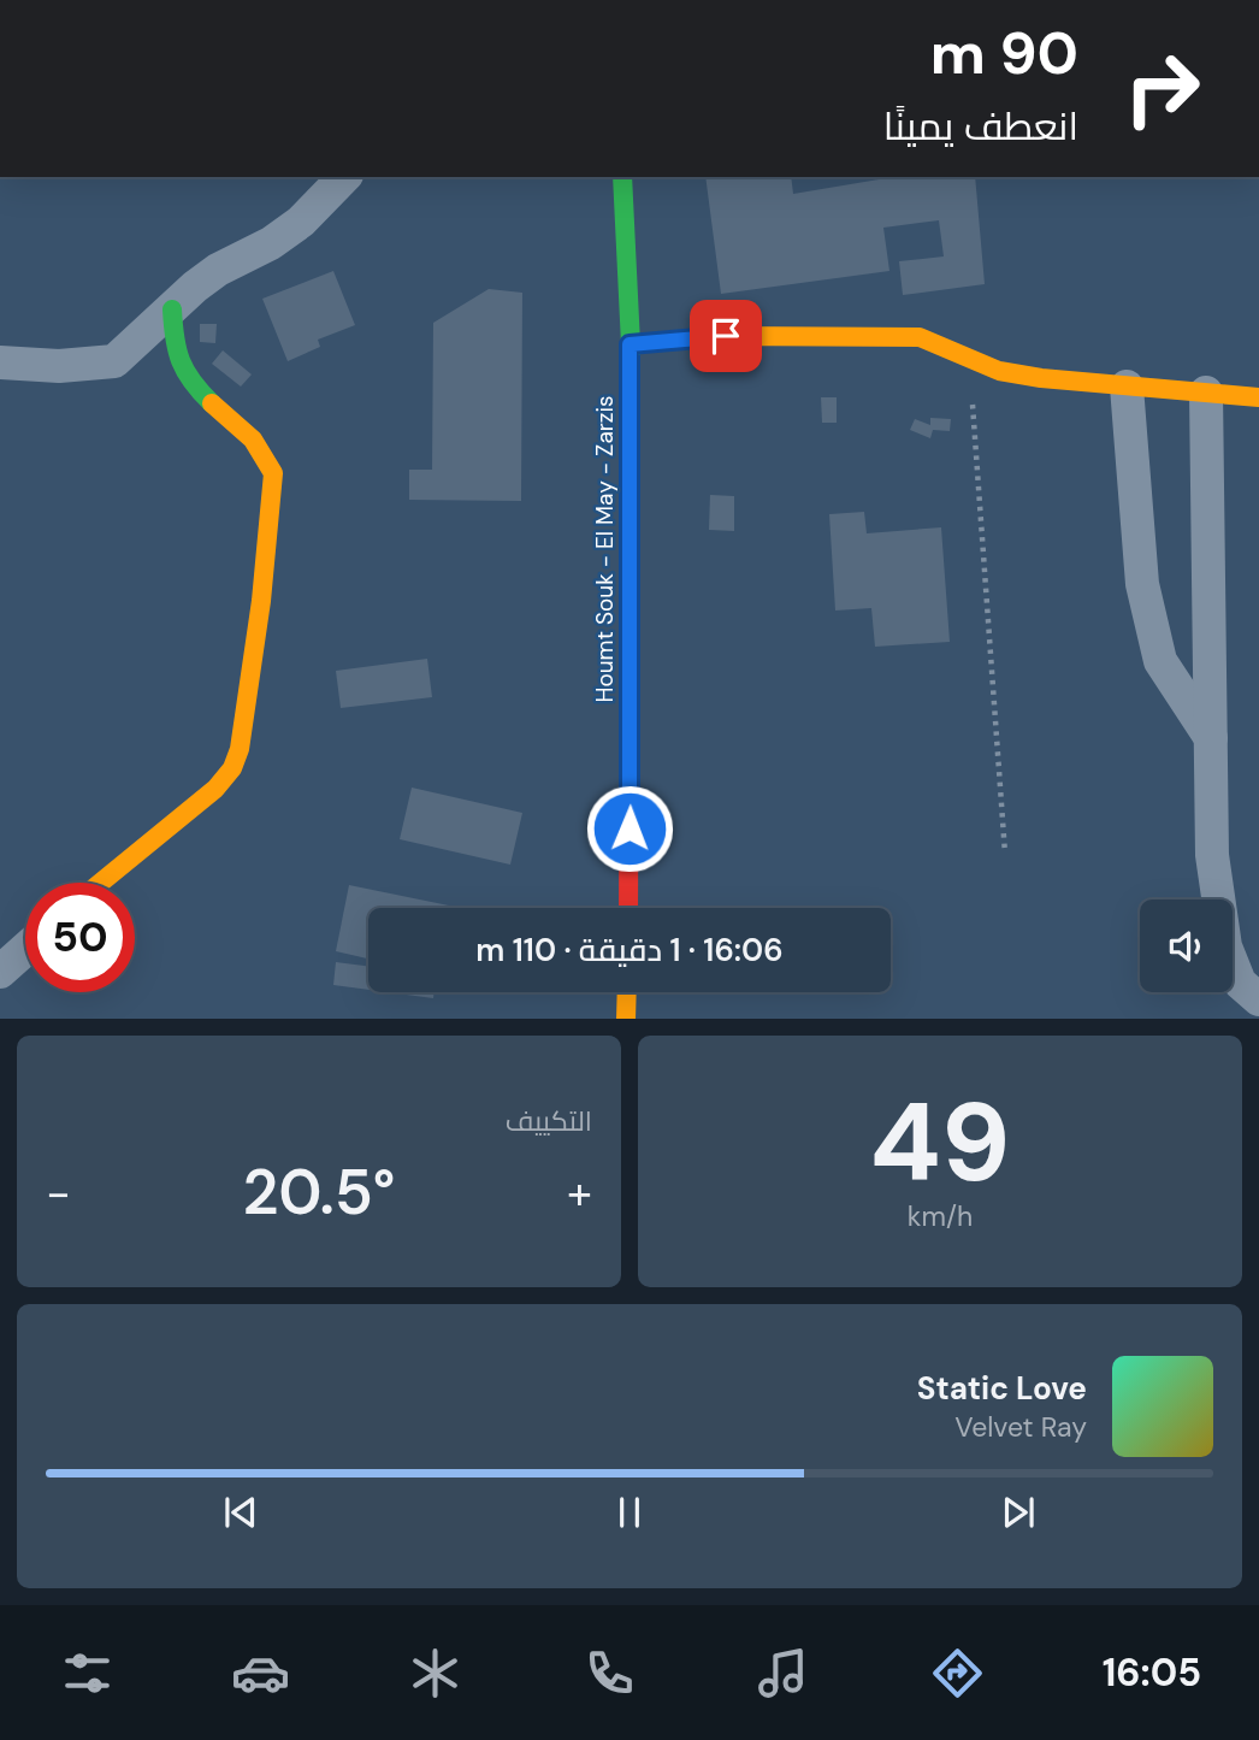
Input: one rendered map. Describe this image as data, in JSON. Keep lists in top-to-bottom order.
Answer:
{
  "streets": {
    "street": ["Houmt Souk - El May - Zarzis"]
  },
  "page": {
    "turn": ["90 m", "انعطف يمينًا"],
    "limit": "50",
    "trip": "16:06 · 1 دقيقة · 110 m",
    "tile": [
      ["49", "km/h"],
      "التكييف"
    ],
    "heat": ["−", "20.5°", "+"],
    "song": ["Static Love", "Velvet Ray"],
    "tabs": "16:05"
  }
}
